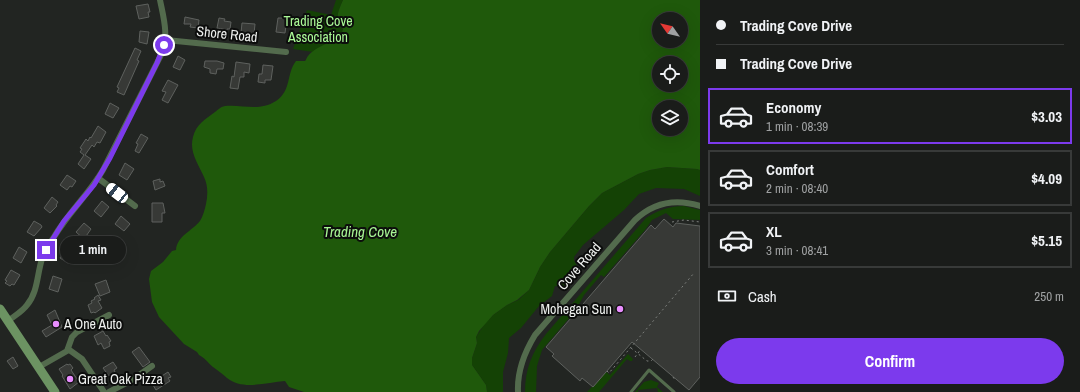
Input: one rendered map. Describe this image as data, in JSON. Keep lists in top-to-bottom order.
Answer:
{
  "streets": {
    "street": ["Shore Road", "Cove Road"]
  },
  "water": ["Trading Cove"],
  "parks": ["Trading Cove Association"],
  "places": ["Mohegan Sun", "A One Auto", "Great Oak Pizza"],
  "north": "top left",
  "page": {
    "banner": ["Trading Cove Drive", "Trading Cove Drive"],
    "list": [
      {
        "name": "Economy",
        "note": "1 min · 08:39",
        "value": "$3.03"
      },
      {
        "name": "Comfort",
        "note": "2 min · 08:40",
        "value": "$4.09"
      },
      {
        "name": "XL",
        "note": "3 min · 08:41",
        "value": "$5.15"
      }
    ],
    "bubble": "1 min",
    "pay": ["Cash", "250 m"],
    "buttons": "Confirm"
  }
}
